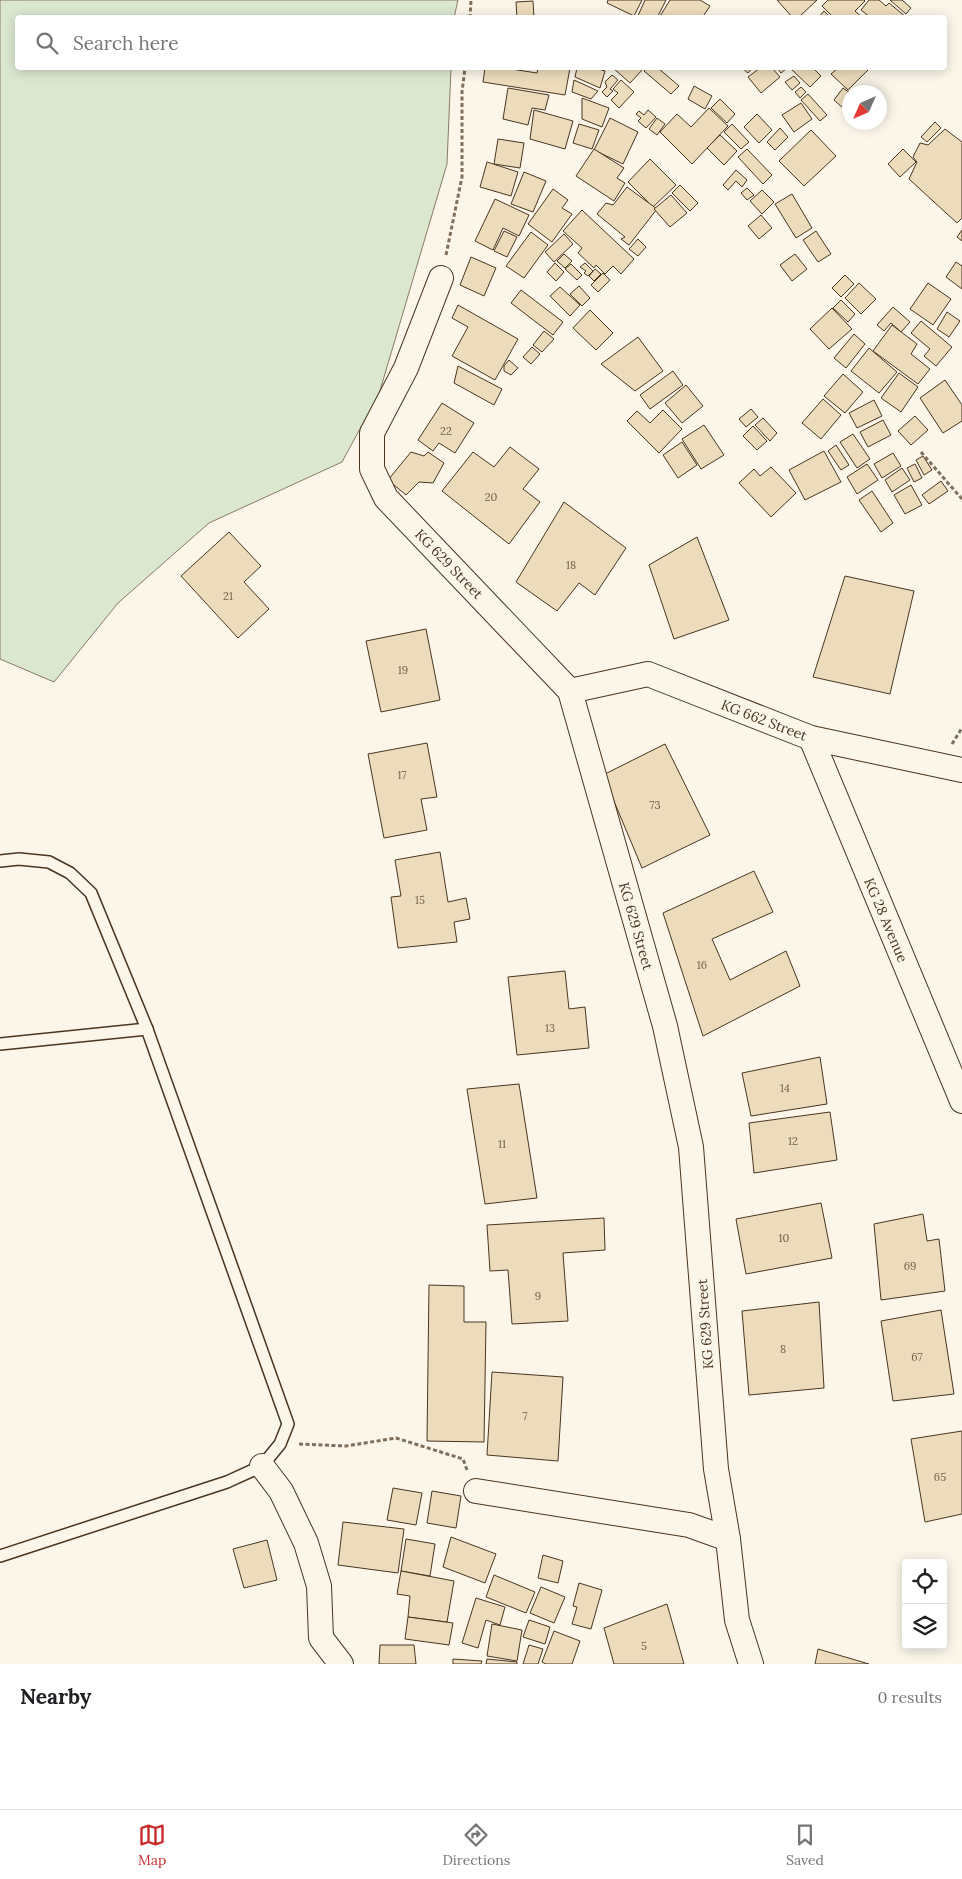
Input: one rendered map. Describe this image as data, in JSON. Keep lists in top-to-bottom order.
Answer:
{
  "streets": {
    "street": ["KG 629 Street", "KG 662 Street", "KG 28 Avenue"]
  },
  "crossings": [
    ["KG 629 Street", "KG 662 Street"],
    ["KG 662 Street", "KG 28 Avenue"]
  ],
  "house_numbers": [
    "22",
    "20",
    "18",
    "21",
    "19",
    "17",
    "73",
    "15",
    "16",
    "13",
    "14",
    "12",
    "11",
    "10",
    "69",
    "9",
    "8",
    "67",
    "7",
    "65",
    "5"
  ],
  "north": "bottom left",
  "page": {
    "search": "Search here",
    "heading": ["Nearby", "0 results"],
    "nav": ["Map", "Directions", "Saved"]
  }
}
